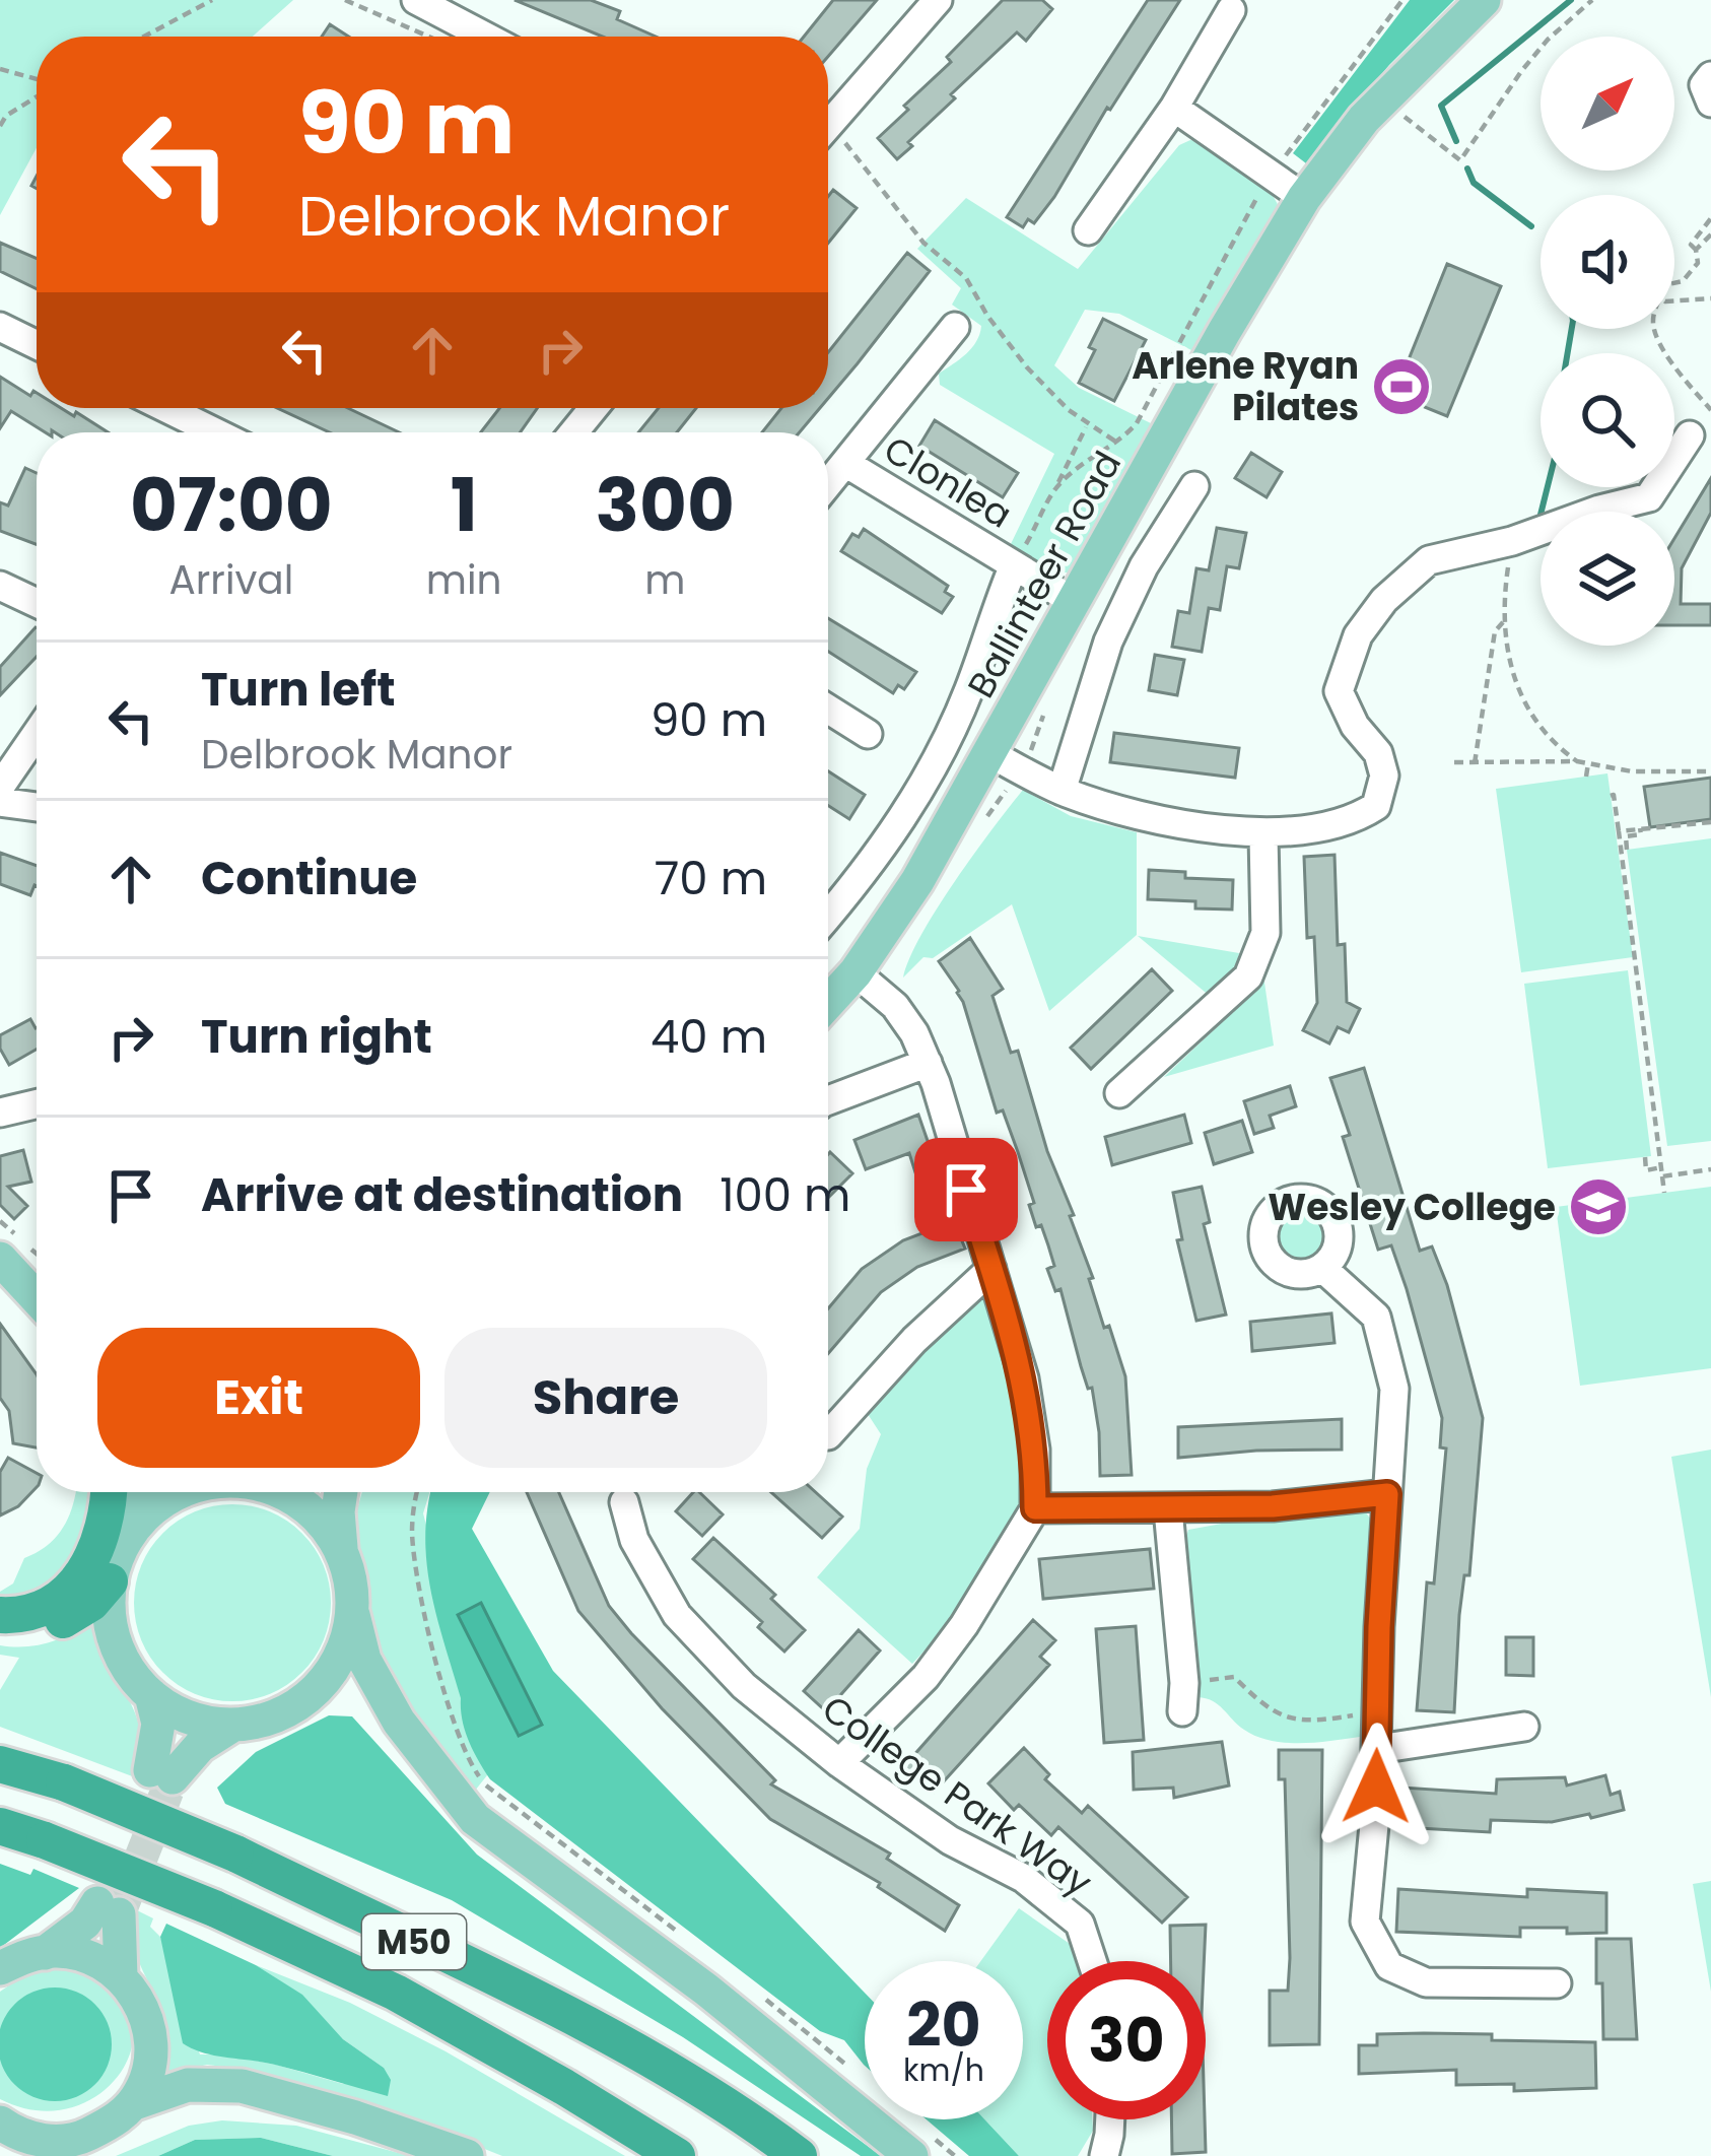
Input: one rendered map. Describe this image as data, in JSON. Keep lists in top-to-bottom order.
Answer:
{
  "streets": {
    "highway": ["M50"],
    "main road": ["Ballinteer Road"],
    "street": ["Clonlea", "College Park Way"]
  },
  "crossings": [
    ["Clonlea", "Ballinteer Road"]
  ],
  "places": {
    "sports": ["Arlene Ryan Pilates"],
    "school or university": ["Wesley College"]
  },
  "north": "top right",
  "page": {
    "turn": ["90 m", "Delbrook Manor"],
    "eta": [
      "07:00",
      "Arrival",
      "1",
      "min",
      "300",
      "m"
    ],
    "list": [
      {
        "name": "Turn left",
        "note": "Delbrook Manor",
        "value": "90 m"
      },
      {
        "name": "Continue",
        "value": "70 m"
      },
      {
        "name": "Turn right",
        "value": "40 m"
      },
      {
        "name": "Arrive at destination",
        "value": "100 m"
      }
    ],
    "buttons": ["Exit", "Share"],
    "speed": "20 km/h",
    "limit": "30"
  }
}
